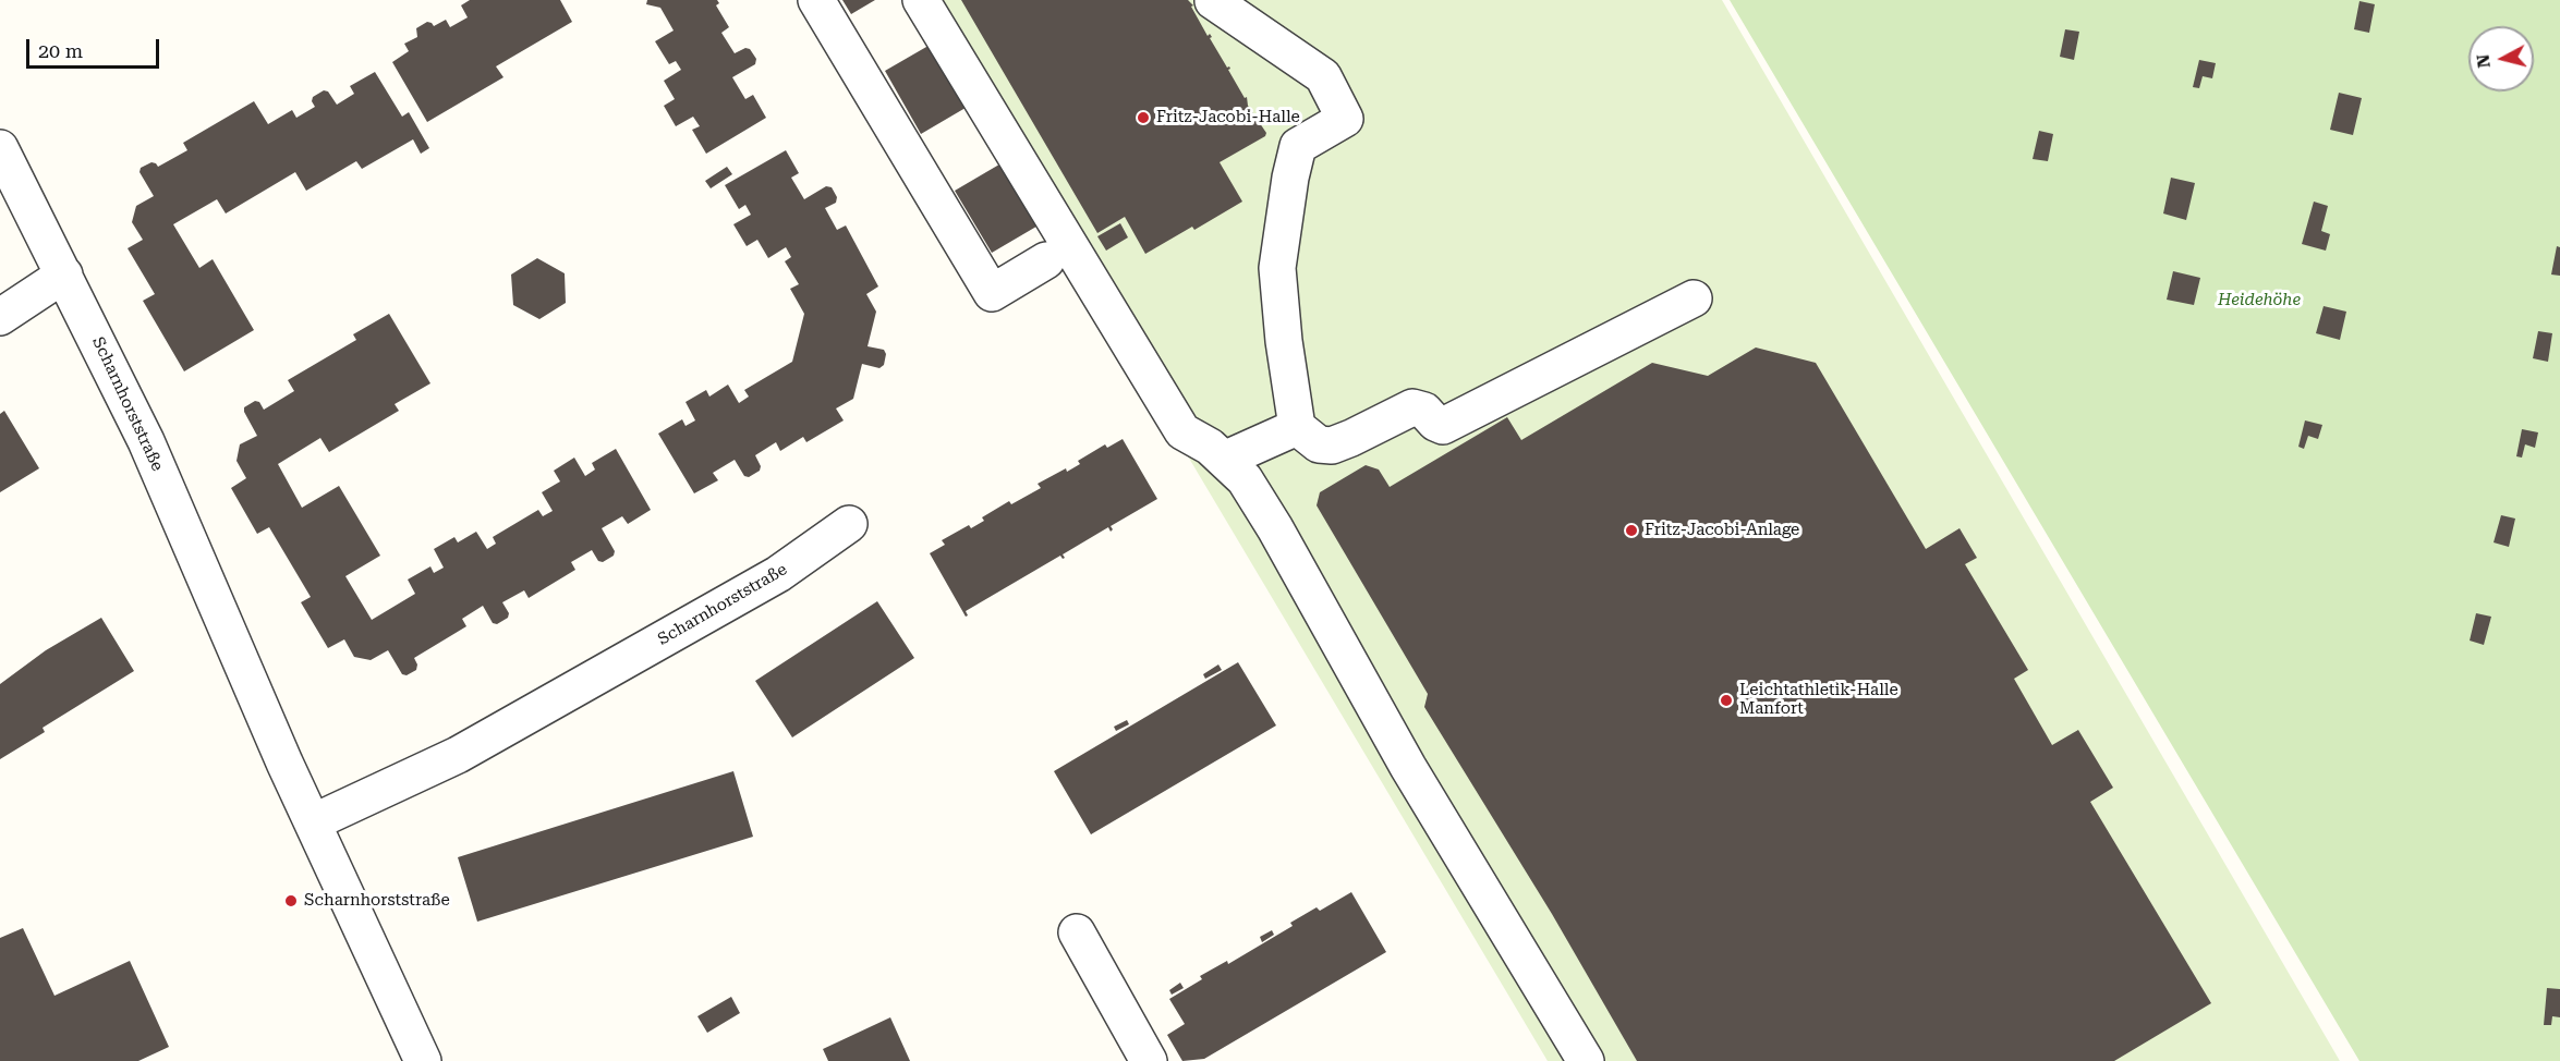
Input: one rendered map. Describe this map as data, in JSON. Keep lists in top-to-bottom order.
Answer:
{
  "streets": {
    "street": ["Scharnhorststraße"]
  },
  "parks": ["Heidehöhe"],
  "places": [
    "Fritz-Jacobi-Halle",
    "Fritz-Jacobi-Anlage",
    "Leichtathletik-Halle Manfort",
    "Scharnhorststraße"
  ],
  "scale_bar": "20 m",
  "north": "left"
}
